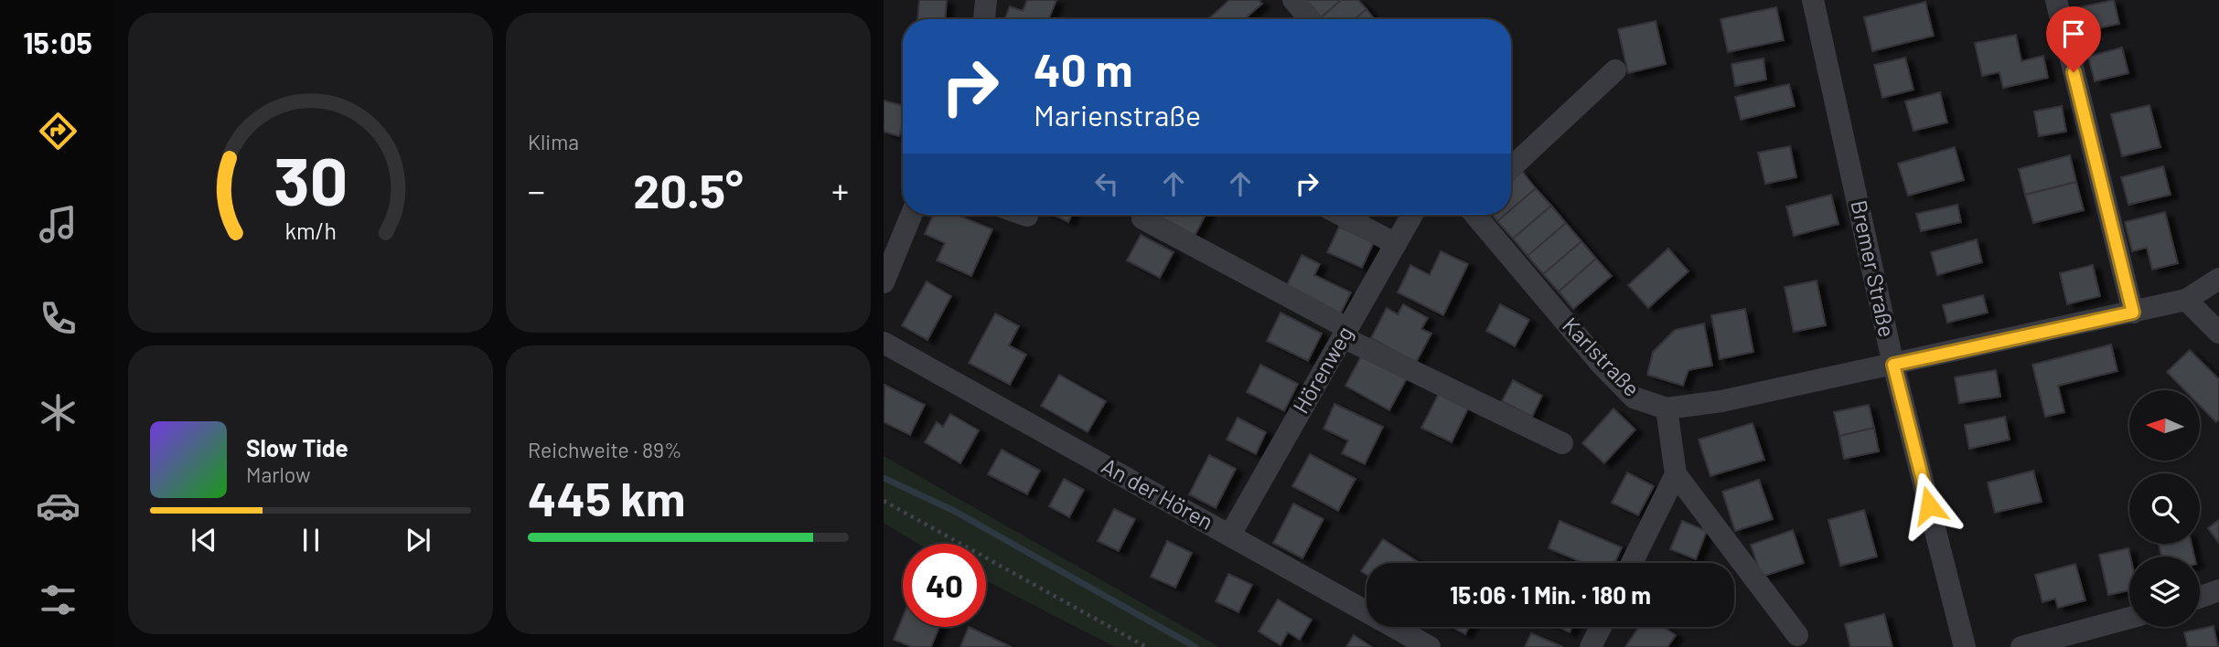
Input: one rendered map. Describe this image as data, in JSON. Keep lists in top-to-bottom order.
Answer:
{
  "streets": {
    "street": [
      "Bremer Straße",
      "Karlstraße",
      "Hörenweg",
      "An der Hören"
    ]
  },
  "crossings": [
    ["Bremer Straße", "Karlstraße"],
    ["Hörenweg", "An der Hören"]
  ],
  "north": "left",
  "page": {
    "tabs": "15:05",
    "tile": [
      "Klima",
      ["Reichweite · 89%", "445 km"]
    ],
    "turn": ["40 m", "Marienstraße"],
    "heat": ["−", "20.5°", "+"],
    "song": ["Slow Tide", "Marlow"],
    "limit": "40",
    "trip": "15:06 · 1 Min. · 180 m",
    "gauge": ["30", "km/h"]
  }
}
